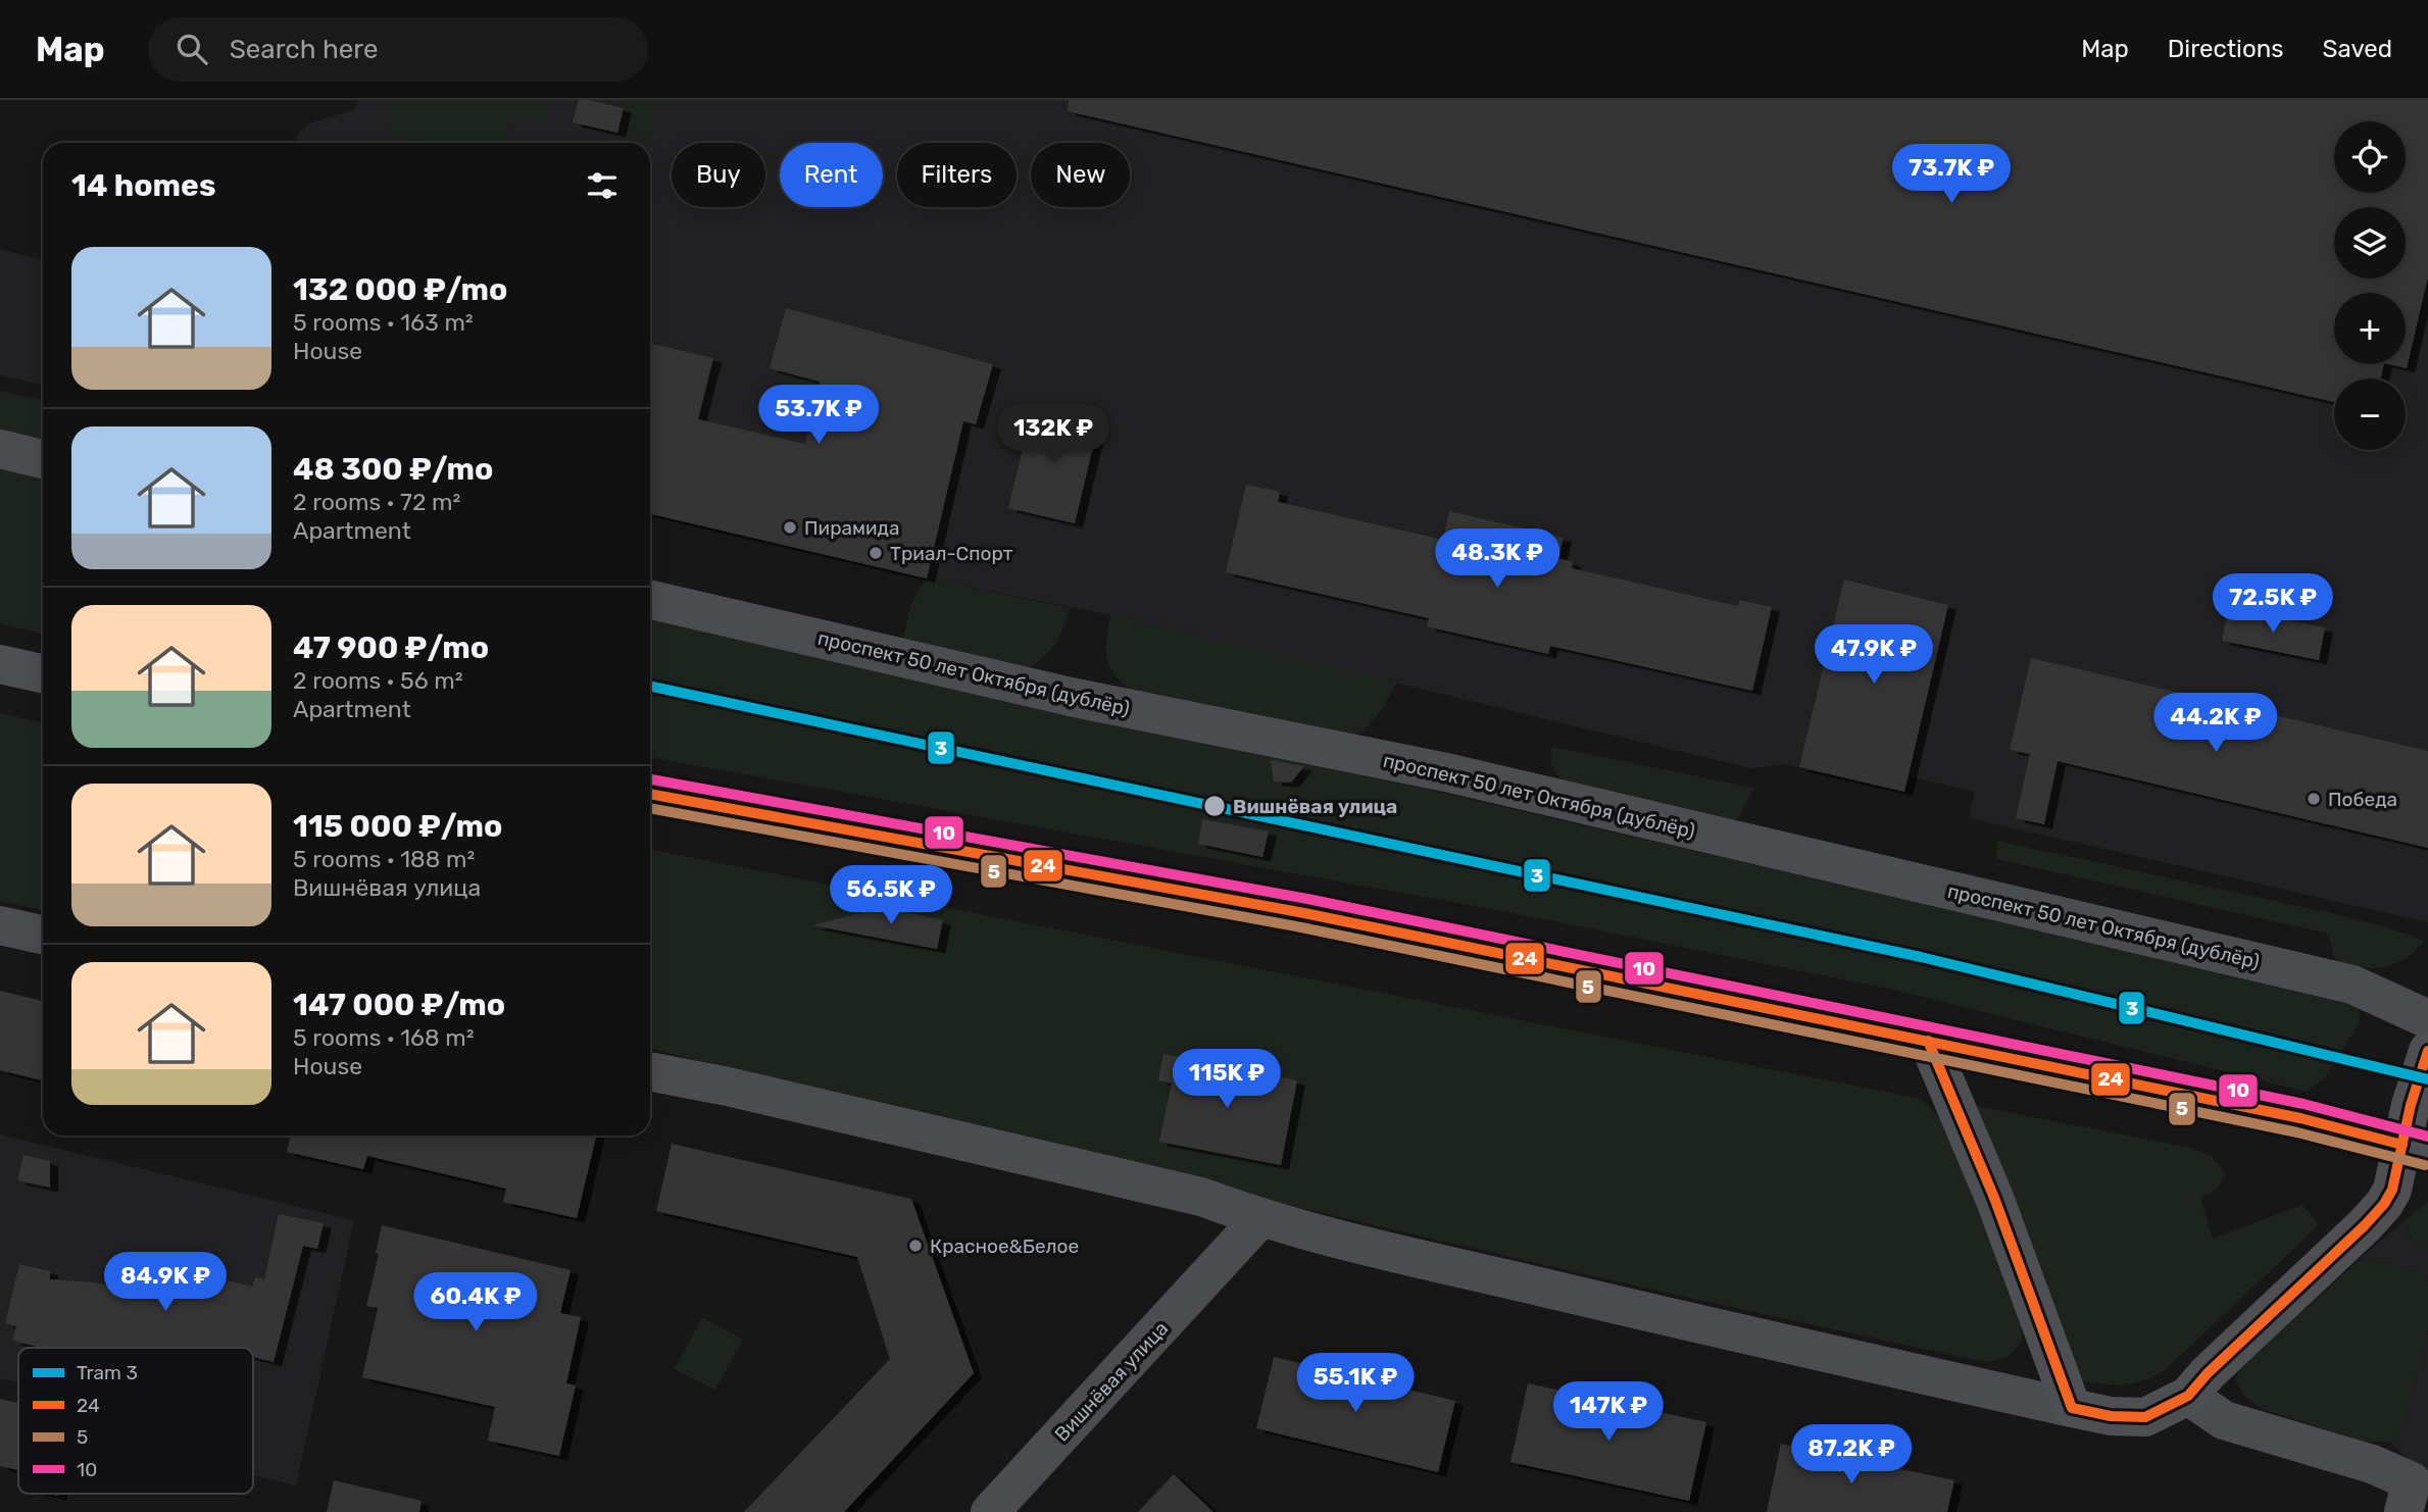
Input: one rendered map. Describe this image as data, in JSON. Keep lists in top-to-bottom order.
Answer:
{
  "streets": {
    "street": ["проспект 50 лет Октября (дублёр)", "Вишнёвая улица"]
  },
  "places": [
    "Пирамида",
    "Триал-Спорт",
    "Победа",
    "Вишнёвая улица",
    "Красное&Белое"
  ],
  "lines": [
    "tram line 3",
    "transit line 10",
    "transit line 24",
    "transit line 5"
  ],
  "legend": [
    "Tram 3",
    "24",
    "5",
    "10"
  ],
  "page": {
    "header": "Map",
    "search": "Search here",
    "nav": ["Map", "Directions", "Saved"],
    "map_buttons": ["+", "−"],
    "chip": [
      "Buy",
      "Rent",
      "Filters",
      "New"
    ],
    "heading": "14 homes",
    "price": [
      "73.7K ₽",
      "53.7K ₽",
      "132K ₽",
      "48.3K ₽",
      "72.5K ₽",
      "47.9K ₽",
      "44.2K ₽",
      "56.5K ₽",
      "115K ₽",
      "84.9K ₽",
      "60.4K ₽",
      "55.1K ₽",
      "147K ₽",
      "87.2K ₽"
    ],
    "list": [
      {
        "name": "132 000 ₽/mo",
        "note": "5 rooms · 163 m² · House"
      },
      {
        "name": "48 300 ₽/mo",
        "note": "2 rooms · 72 m² · Apartment"
      },
      {
        "name": "47 900 ₽/mo",
        "note": "2 rooms · 56 m² · Apartment"
      },
      {
        "name": "115 000 ₽/mo",
        "note": "5 rooms · 188 m² · Вишнёвая улица"
      },
      {
        "name": "147 000 ₽/mo",
        "note": "5 rooms · 168 m² · House"
      }
    ]
  }
}
